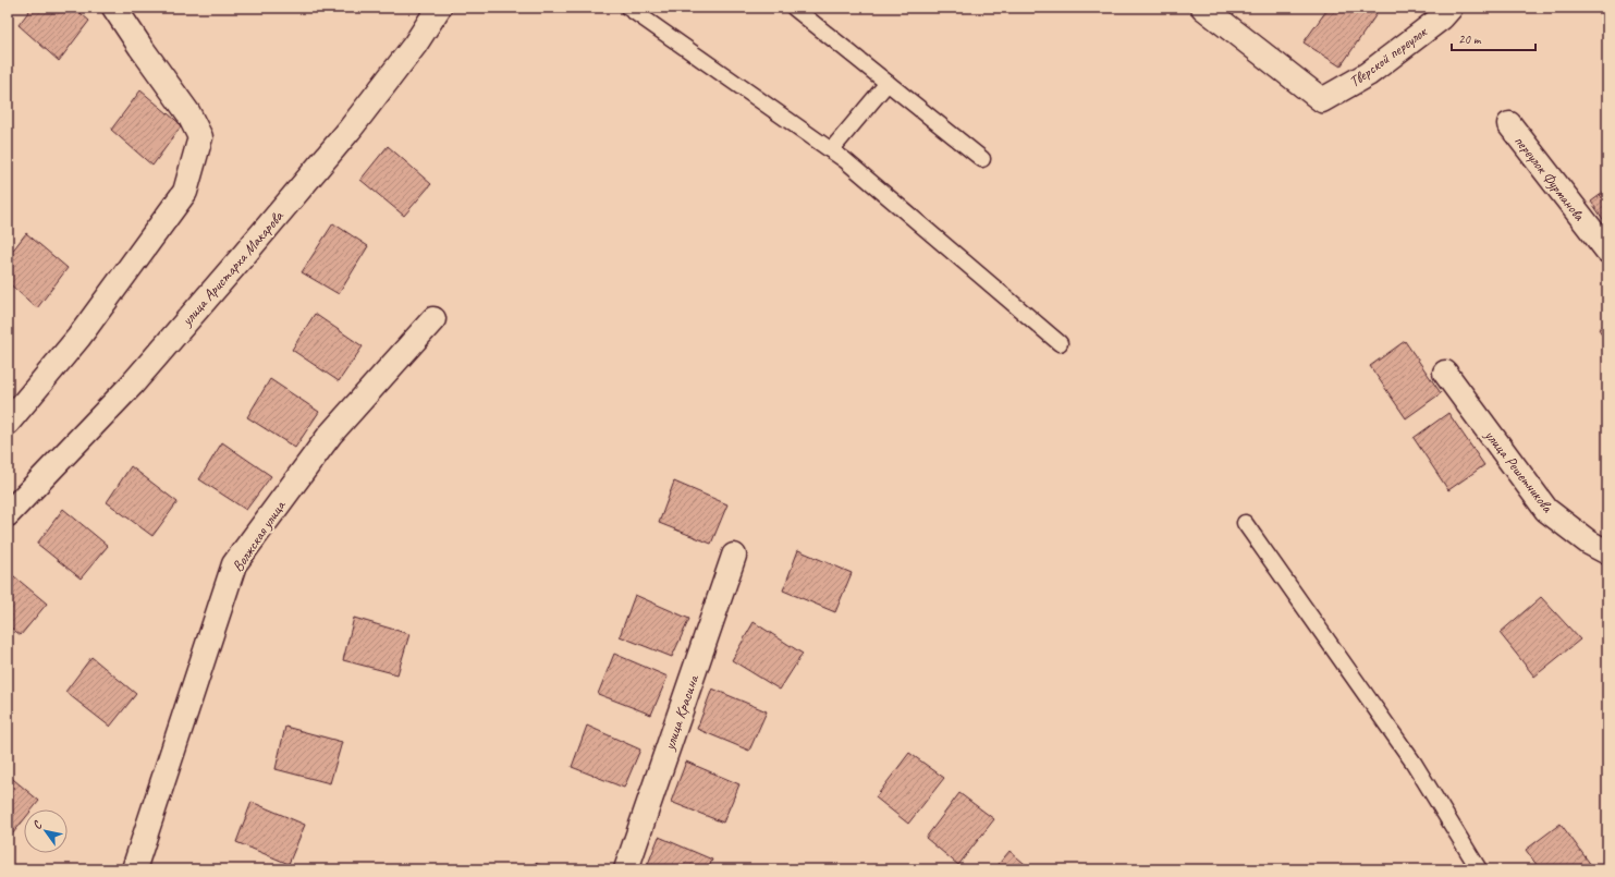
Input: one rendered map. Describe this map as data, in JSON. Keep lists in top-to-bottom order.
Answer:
{
  "streets": {
    "street": [
      "Тверской переулок",
      "переулок Фурманова",
      "улица Аристарха Макарова",
      "улица Решетникова",
      "Волжская улица",
      "улица Красина"
    ]
  },
  "scale_bar": "20 m",
  "north": "top left"
}
